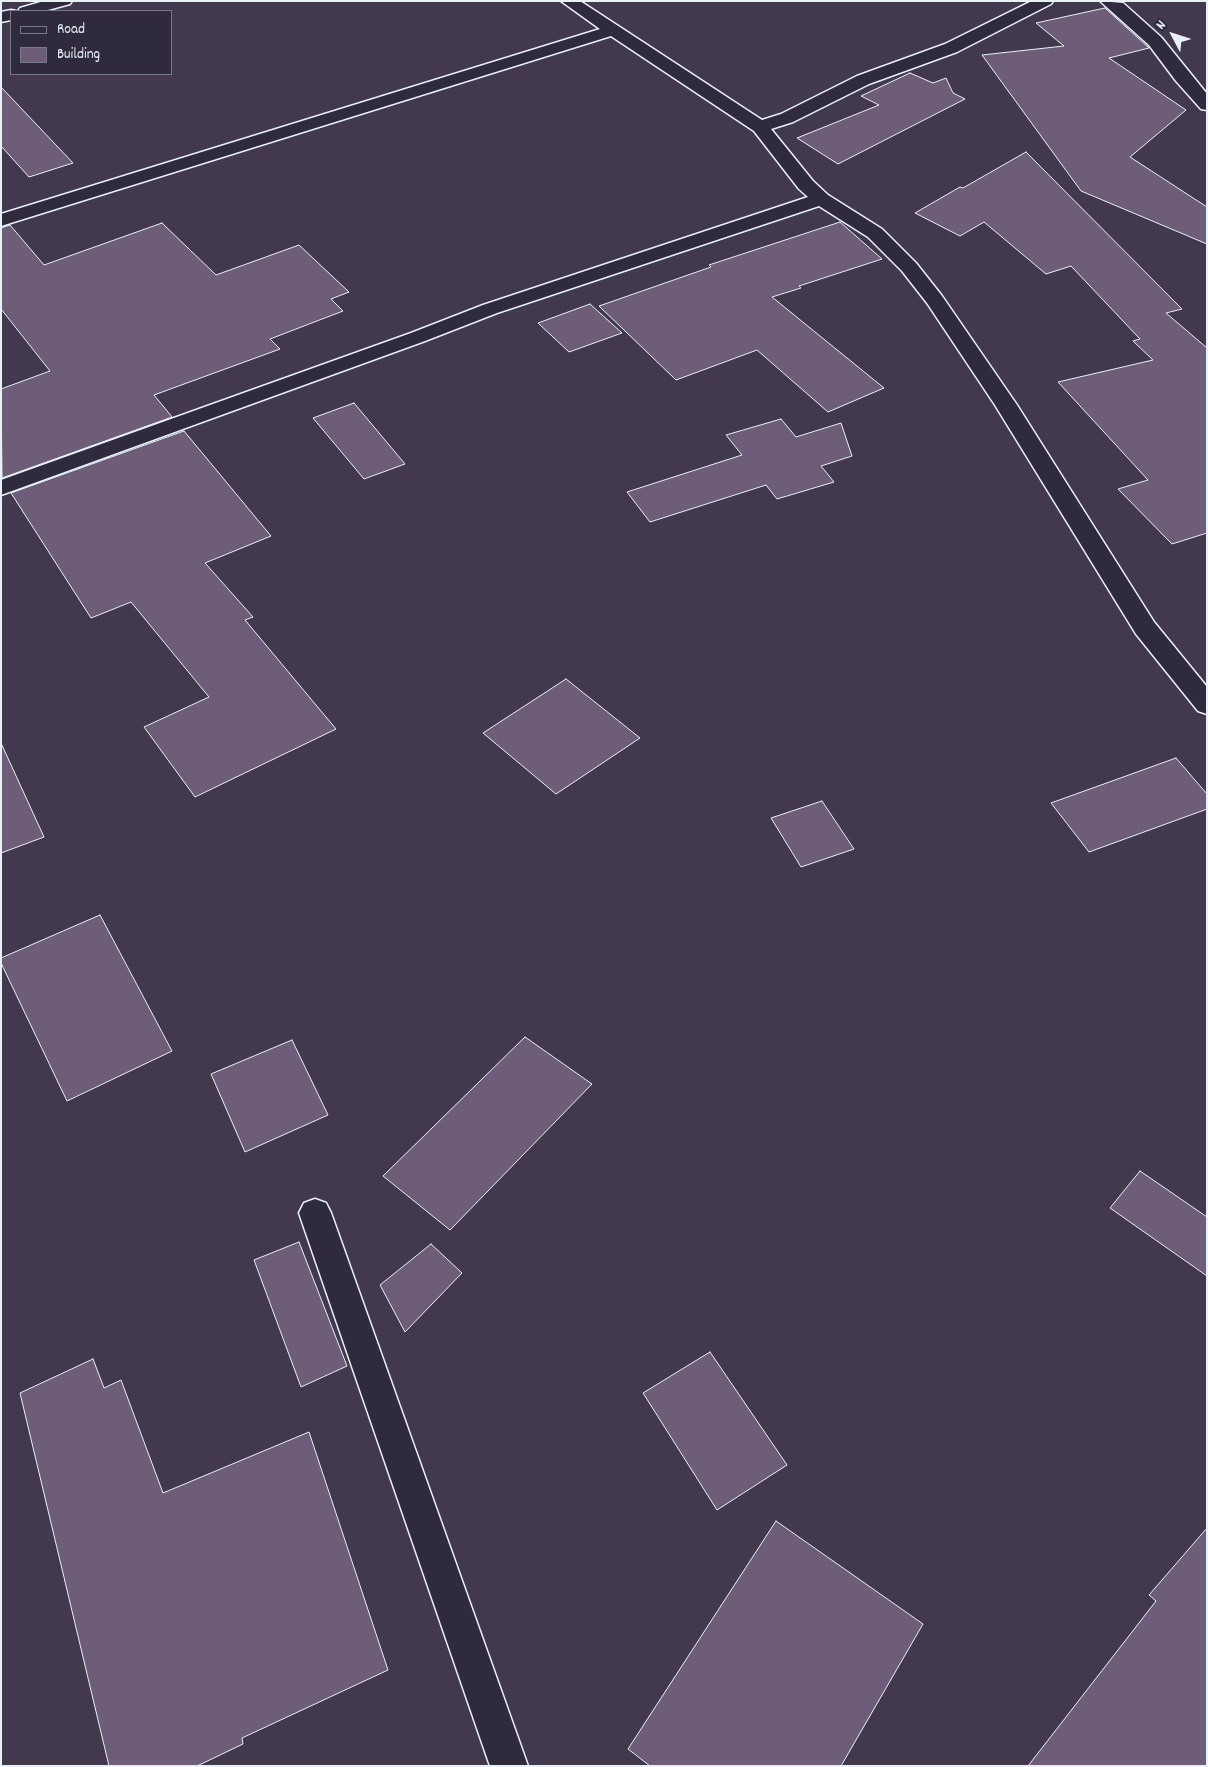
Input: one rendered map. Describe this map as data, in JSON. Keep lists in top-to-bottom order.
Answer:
{
  "legend": ["Road", "Building"],
  "north": "top left"
}
